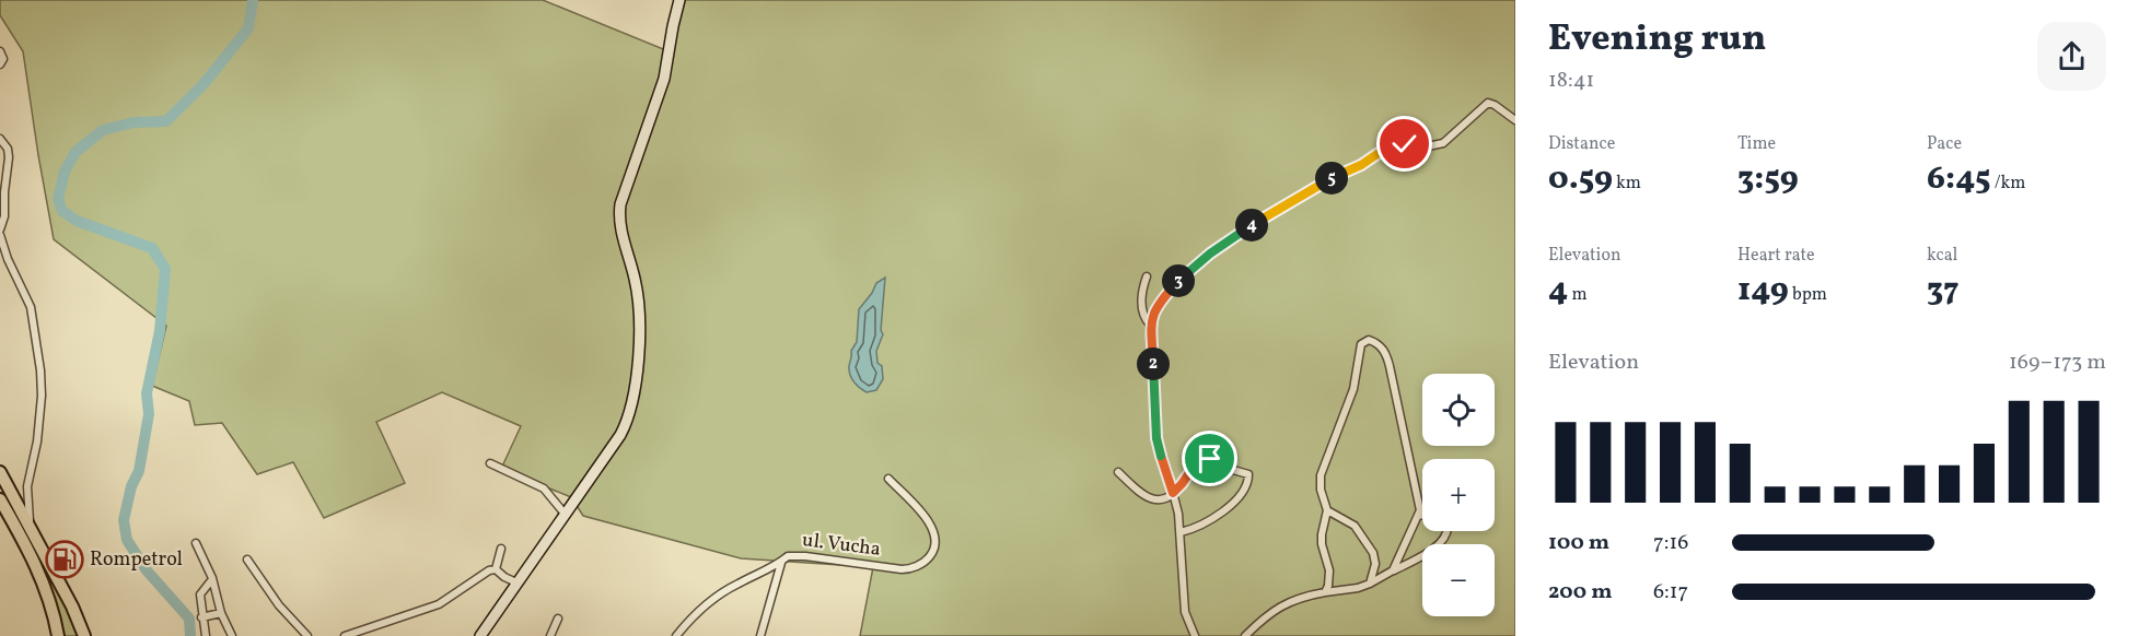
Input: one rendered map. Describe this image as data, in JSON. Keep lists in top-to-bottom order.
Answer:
{
  "streets": {
    "street": ["ul. Vucha"]
  },
  "places": {
    "fuel station": ["Rompetrol"]
  },
  "page": {
    "heading": ["Evening run", "18:41"],
    "stats": [
      ["Distance", "0.59 km"],
      ["Time", "3:59"],
      ["Pace", "6:45 /km"],
      ["Elevation", "4 m"],
      ["Heart rate", "149 bpm"],
      ["kcal", "37"]
    ],
    "pins": [
      "5",
      "4",
      "3",
      "2"
    ],
    "chart": ["Elevation", "169–173 m"],
    "map_buttons": ["+", "−"],
    "list": [
      {
        "name": "100 m",
        "note": "7:16"
      },
      {
        "name": "200 m",
        "note": "6:17"
      }
    ]
  }
}
